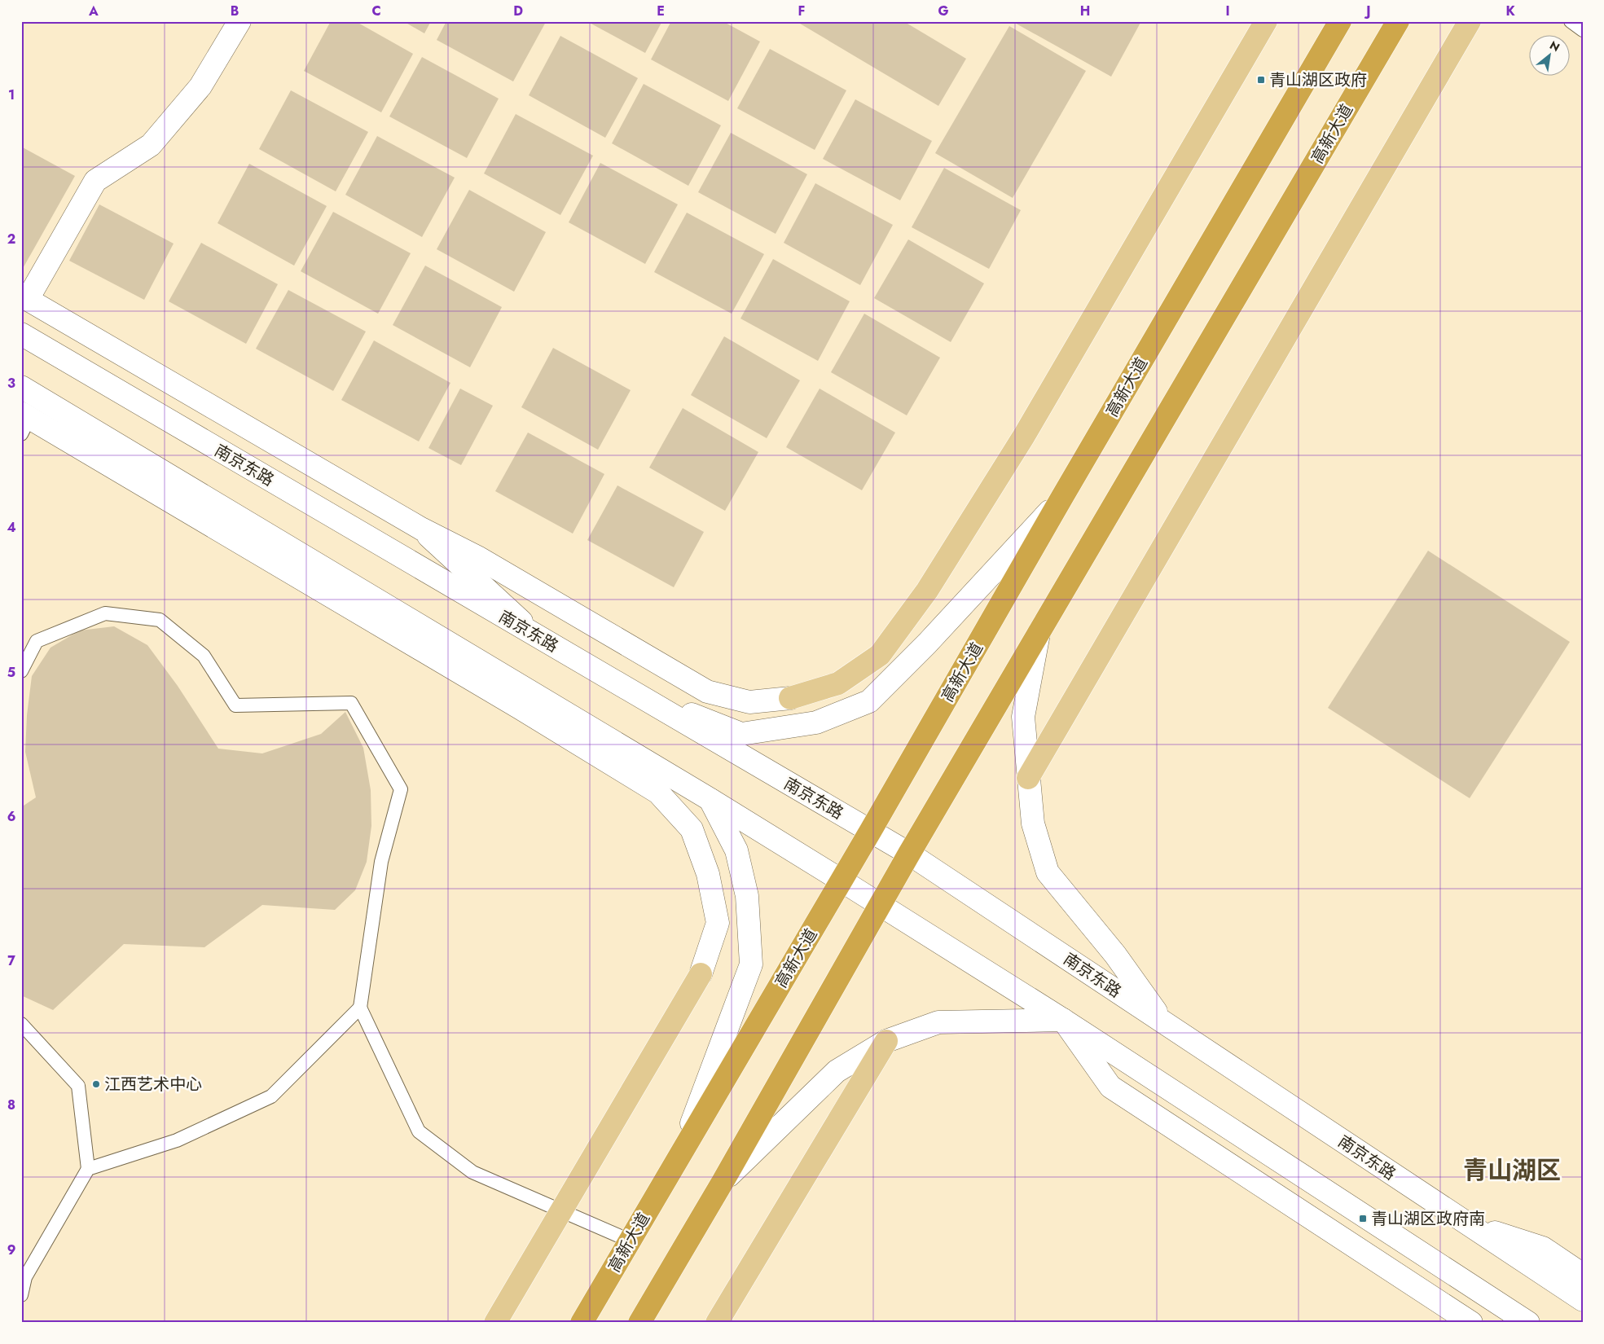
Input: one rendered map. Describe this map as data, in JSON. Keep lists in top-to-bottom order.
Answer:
{
  "streets": {
    "highway": ["高新大道"],
    "main road": ["南京东路"]
  },
  "crossings": [
    ["高新大道", "南京东路"]
  ],
  "districts": ["青山湖区"],
  "places": {
    "transit": ["青山湖区政府", "青山湖区政府南"],
    "other": ["江西艺术中心"]
  },
  "north": "top right",
  "grid": {
    "columns": [
      "A",
      "B",
      "C",
      "D",
      "E",
      "F",
      "G",
      "H",
      "I",
      "J",
      "K"
    ],
    "rows": [
      "1",
      "2",
      "3",
      "4",
      "5",
      "6",
      "7",
      "8",
      "9"
    ]
  }
}
